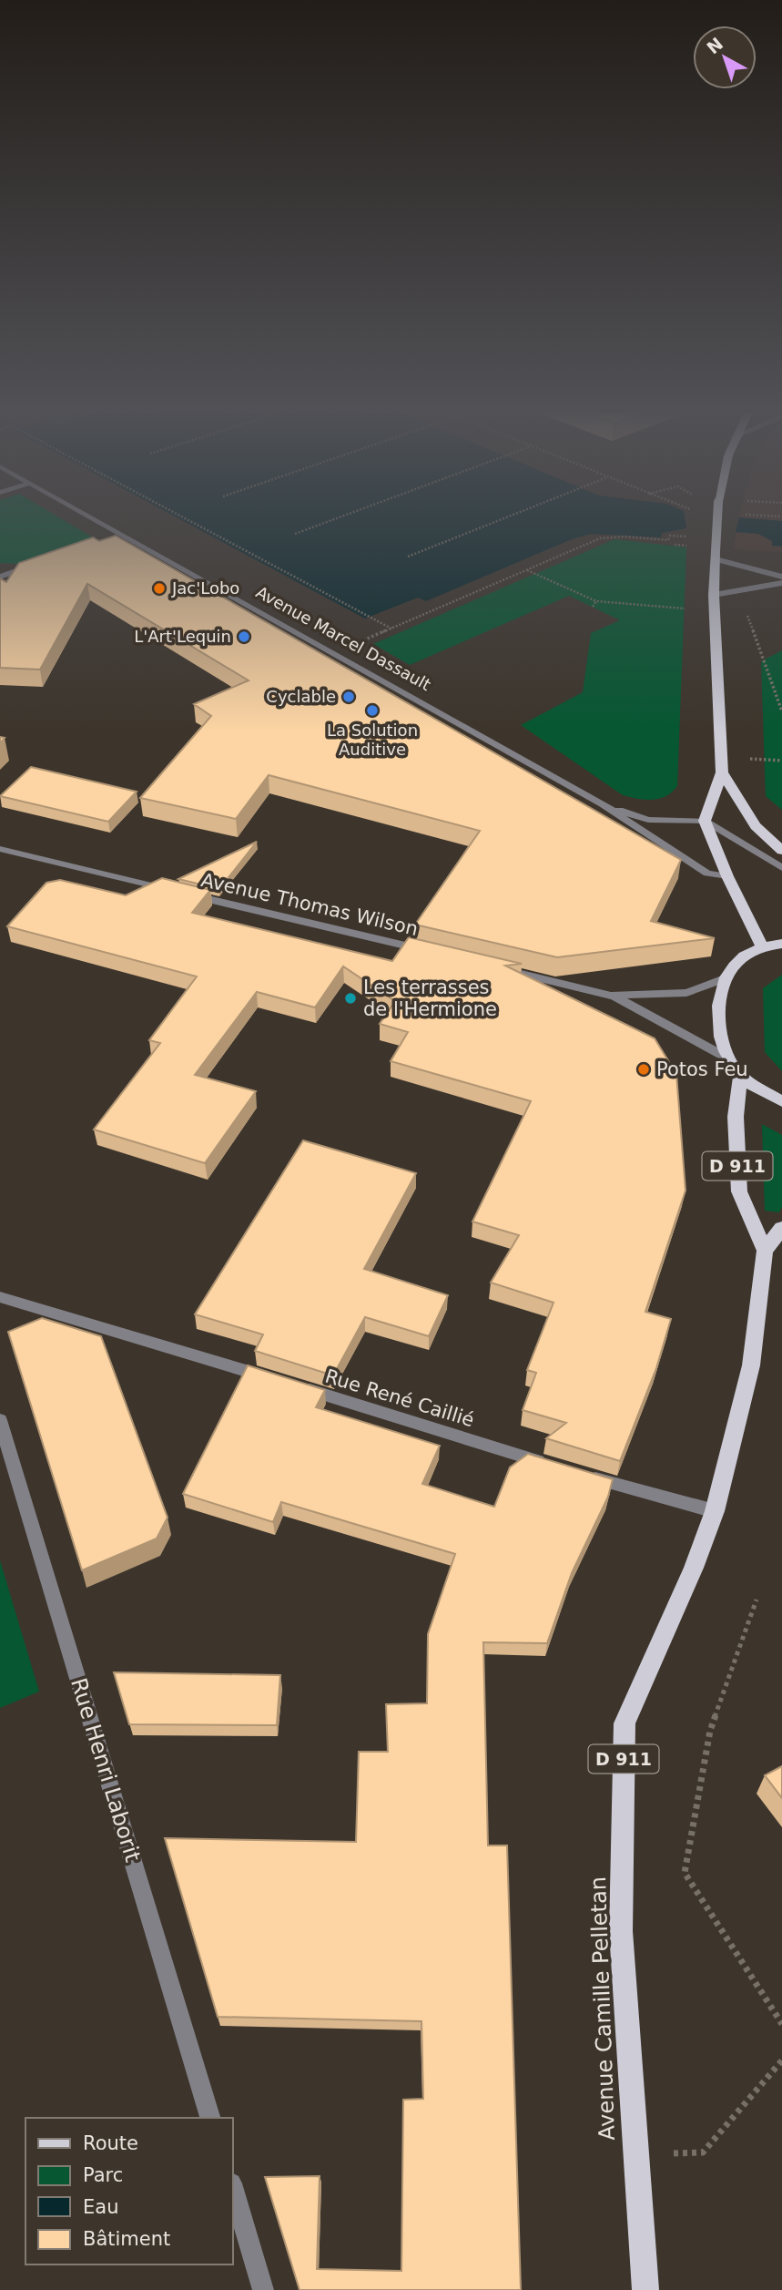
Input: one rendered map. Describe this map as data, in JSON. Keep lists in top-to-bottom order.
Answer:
{
  "streets": {
    "main road": ["D 911", "Avenue Camille Pelletan"],
    "street": [
      "Avenue Marcel Dassault",
      "Avenue Thomas Wilson",
      "Rue René Caillié",
      "Rue Henri Laborit"
    ]
  },
  "crossings": [
    ["D 911", "Avenue Camille Pelletan"]
  ],
  "places": [
    "Jac'Lobo",
    "L'Art'Lequin",
    "Cyclable",
    "La Solution Auditive",
    "Les terrasses de l'Hermione",
    "Potos Feu"
  ],
  "legend": [
    "Route",
    "Parc",
    "Eau",
    "Bâtiment"
  ],
  "north": "top left"
}
